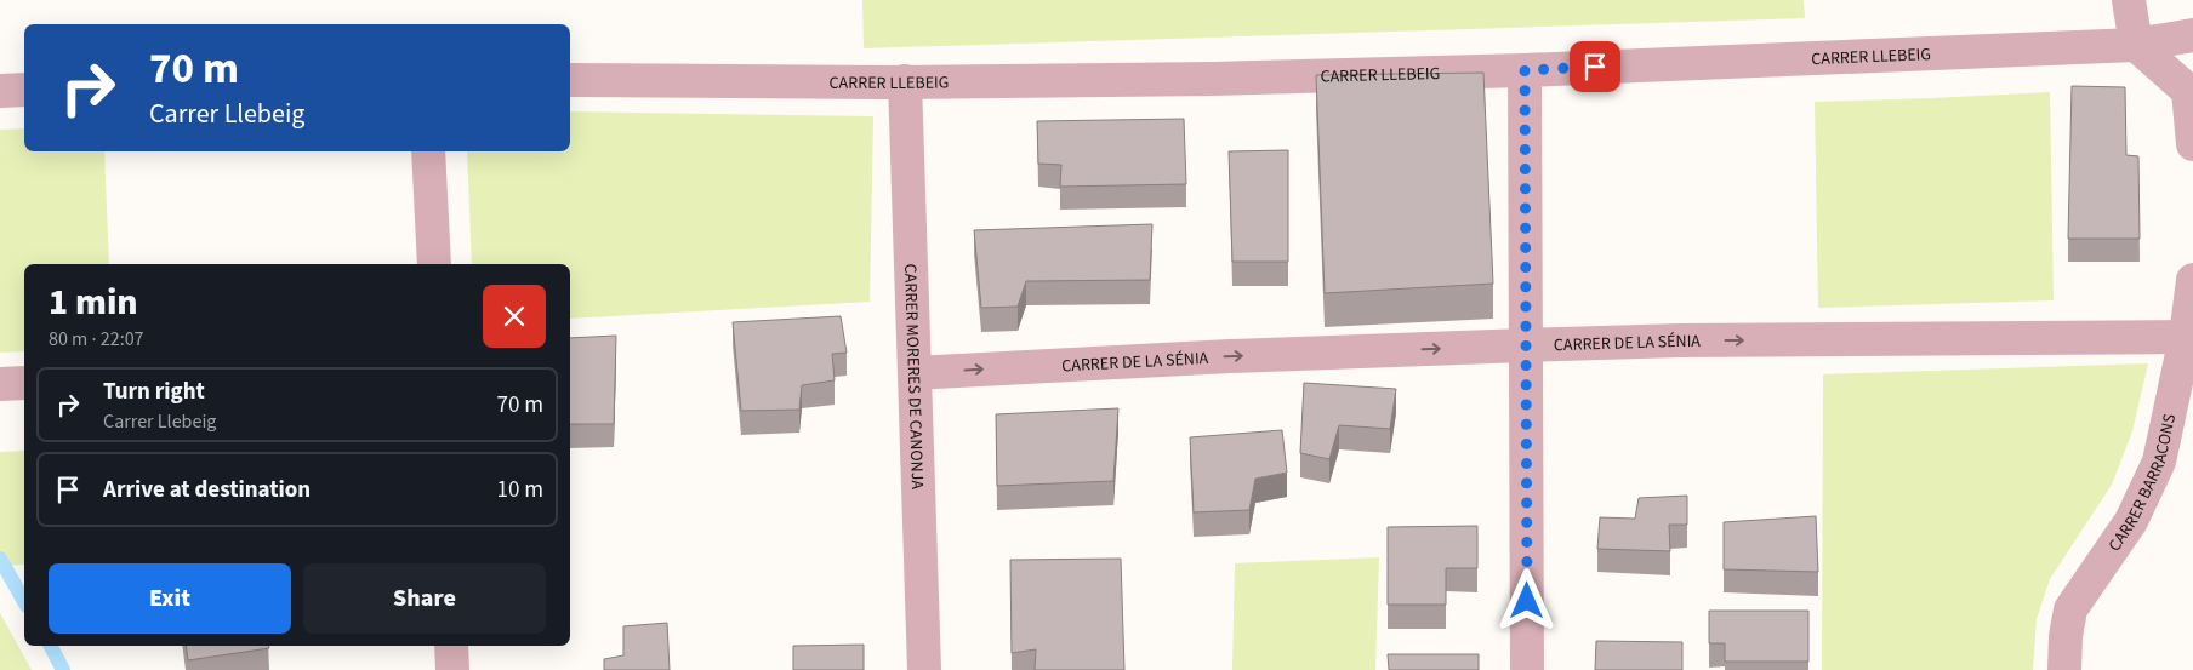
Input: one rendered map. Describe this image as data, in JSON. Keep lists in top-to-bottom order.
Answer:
{
  "streets": {
    "street": [
      "CARRER LLEBEIG",
      "CARRER DE LA SÉNIA",
      "CARRER MORERES DE CANONJA",
      "CARRER BARRACONS"
    ]
  },
  "crossings": [
    ["CARRER LLEBEIG", "CARRER MORERES DE CANONJA"],
    ["CARRER DE LA SÉNIA", "CARRER MORERES DE CANONJA"],
    ["CARRER DE LA SÉNIA", "CARRER BARRACONS"]
  ],
  "one_way": ["CARRER DE LA SÉNIA"],
  "page": {
    "turn": ["70 m", "Carrer Llebeig"],
    "heading": ["1 min", "80 m · 22:07"],
    "list": [
      {
        "name": "Turn right",
        "note": "Carrer Llebeig",
        "value": "70 m"
      },
      {
        "name": "Arrive at destination",
        "value": "10 m"
      }
    ],
    "buttons": ["Exit", "Share"]
  }
}
